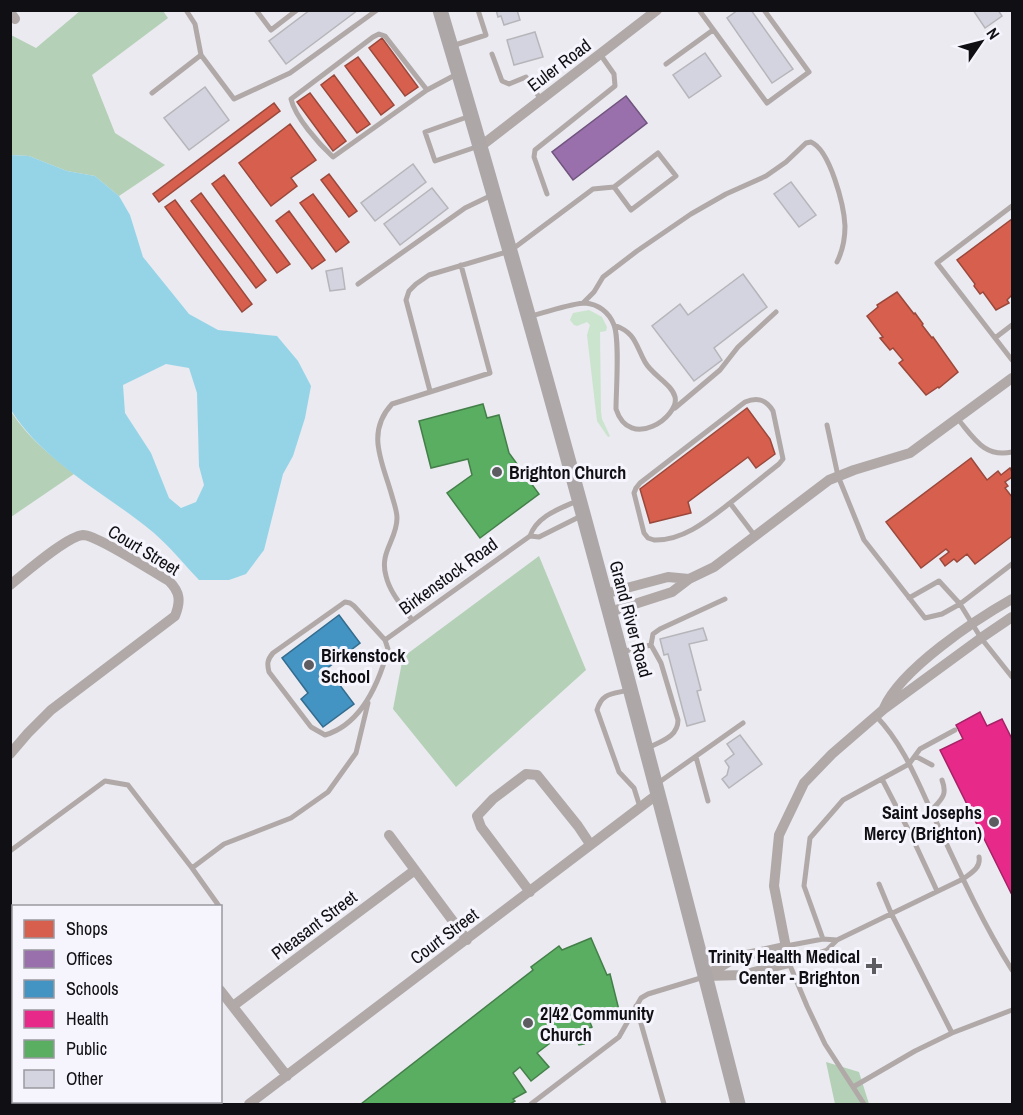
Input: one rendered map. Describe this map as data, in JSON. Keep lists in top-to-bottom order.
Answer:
{
  "streets": {
    "main road": ["Grand River Road"],
    "street": ["Euler Road", "Court Street", "Pleasant Street"],
    "lane": ["Birkenstock Road"]
  },
  "crossings": [
    ["Euler Road", "Grand River Road"],
    ["Court Street", "Grand River Road"],
    ["Birkenstock Road", "Grand River Road"]
  ],
  "places": {
    "other": [
      "Brighton Church",
      "Birkenstock School",
      "Saint Josephs Mercy (Brighton)",
      "2|42 Community Church"
    ],
    "health": ["Trinity Health Medical Center - Brighton"]
  },
  "legend": [
    "Shops",
    "Offices",
    "Schools",
    "Health",
    "Public",
    "Other"
  ],
  "north": "top right"
}
